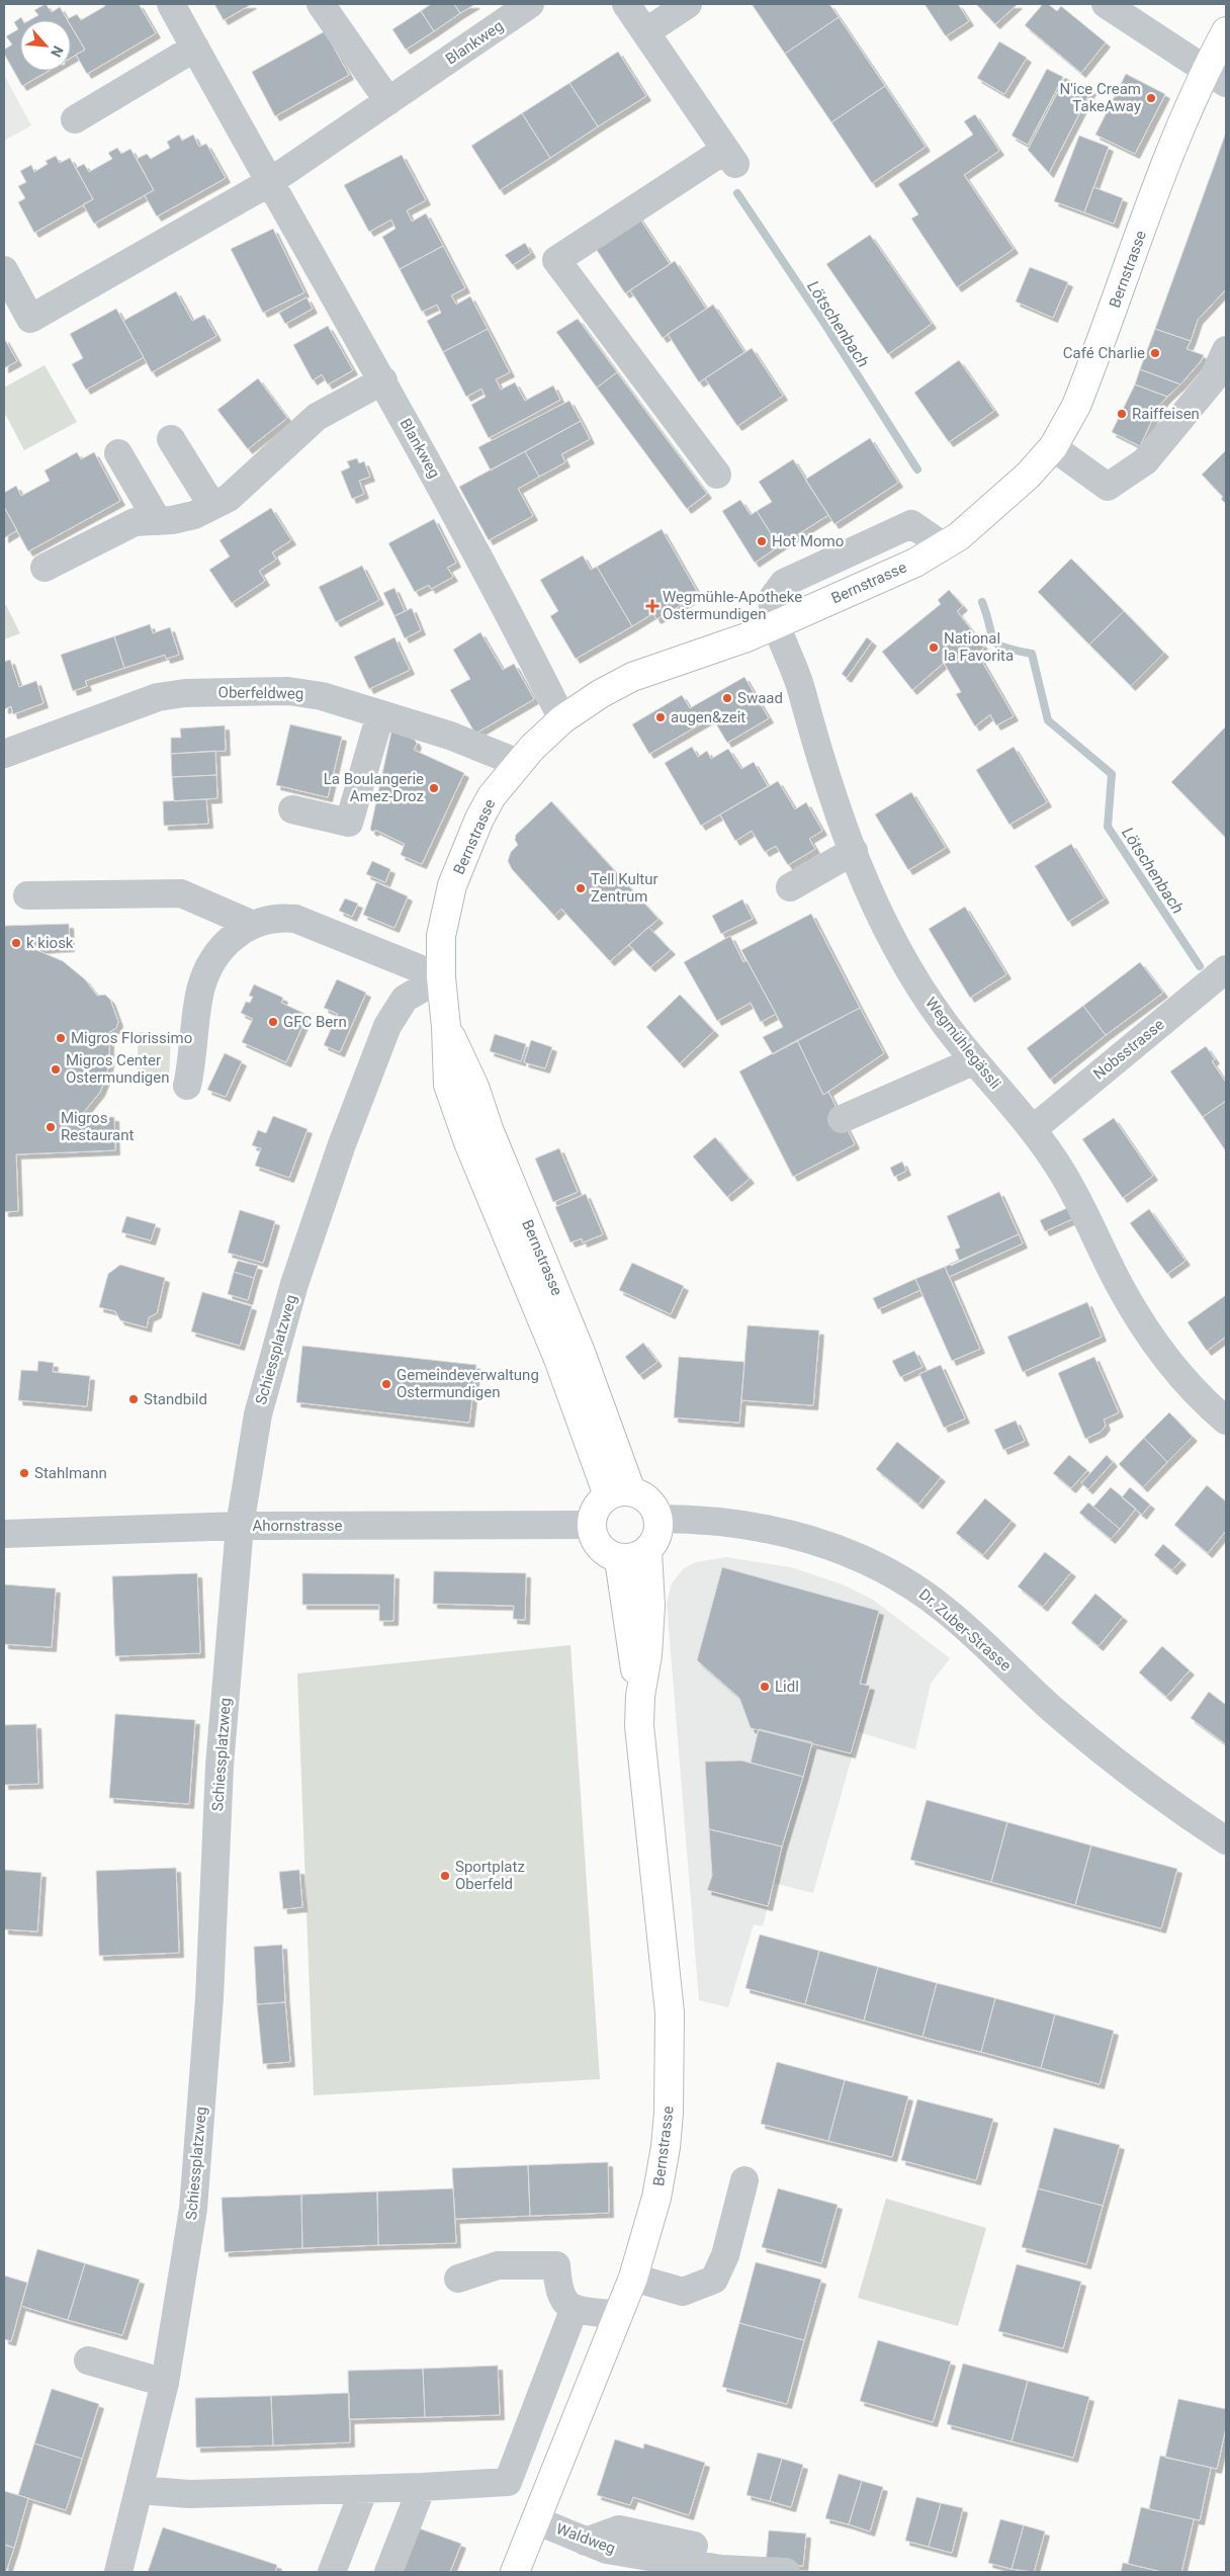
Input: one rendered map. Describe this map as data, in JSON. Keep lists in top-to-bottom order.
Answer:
{
  "streets": {
    "main road": ["Bernstrasse"],
    "street": [
      "Blankweg",
      "Oberfeldweg",
      "Wegmühlegässli",
      "Nobsstrasse",
      "Schiessplatzweg",
      "Ahornstrasse",
      "Dr. Zuber-Strasse",
      "Waldweg"
    ]
  },
  "crossings": [
    ["Blankweg", "Bernstrasse"],
    ["Bernstrasse", "Oberfeldweg"],
    ["Bernstrasse", "Wegmühlegässli"],
    ["Bernstrasse", "Schiessplatzweg"],
    ["Bernstrasse", "Ahornstrasse"],
    ["Bernstrasse", "Dr. Zuber-Strasse"],
    ["Bernstrasse", "Waldweg"],
    ["Wegmühlegässli", "Nobsstrasse"],
    ["Schiessplatzweg", "Ahornstrasse"],
    ["Ahornstrasse", "Dr. Zuber-Strasse"]
  ],
  "water": ["Lötschenbach"],
  "places": {
    "other": [
      "N'ice Cream TakeAway",
      "Café Charlie",
      "Raiffeisen",
      "Hot Momo",
      "National la Favorita",
      "Swaad",
      "augen&zeit",
      "La Boulangerie Amez-Droz",
      "Tell Kultur Zentrum",
      "k kiosk",
      "GFC Bern",
      "Migros Florissimo",
      "Migros Center Ostermundigen",
      "Migros Restaurant",
      "Gemeindeverwaltung Ostermundigen",
      "Standbild",
      "Stahlmann",
      "Lidl",
      "Sportplatz Oberfeld"
    ],
    "health": ["Wegmühle-Apotheke Ostermundigen"]
  },
  "north": "bottom right"
}
